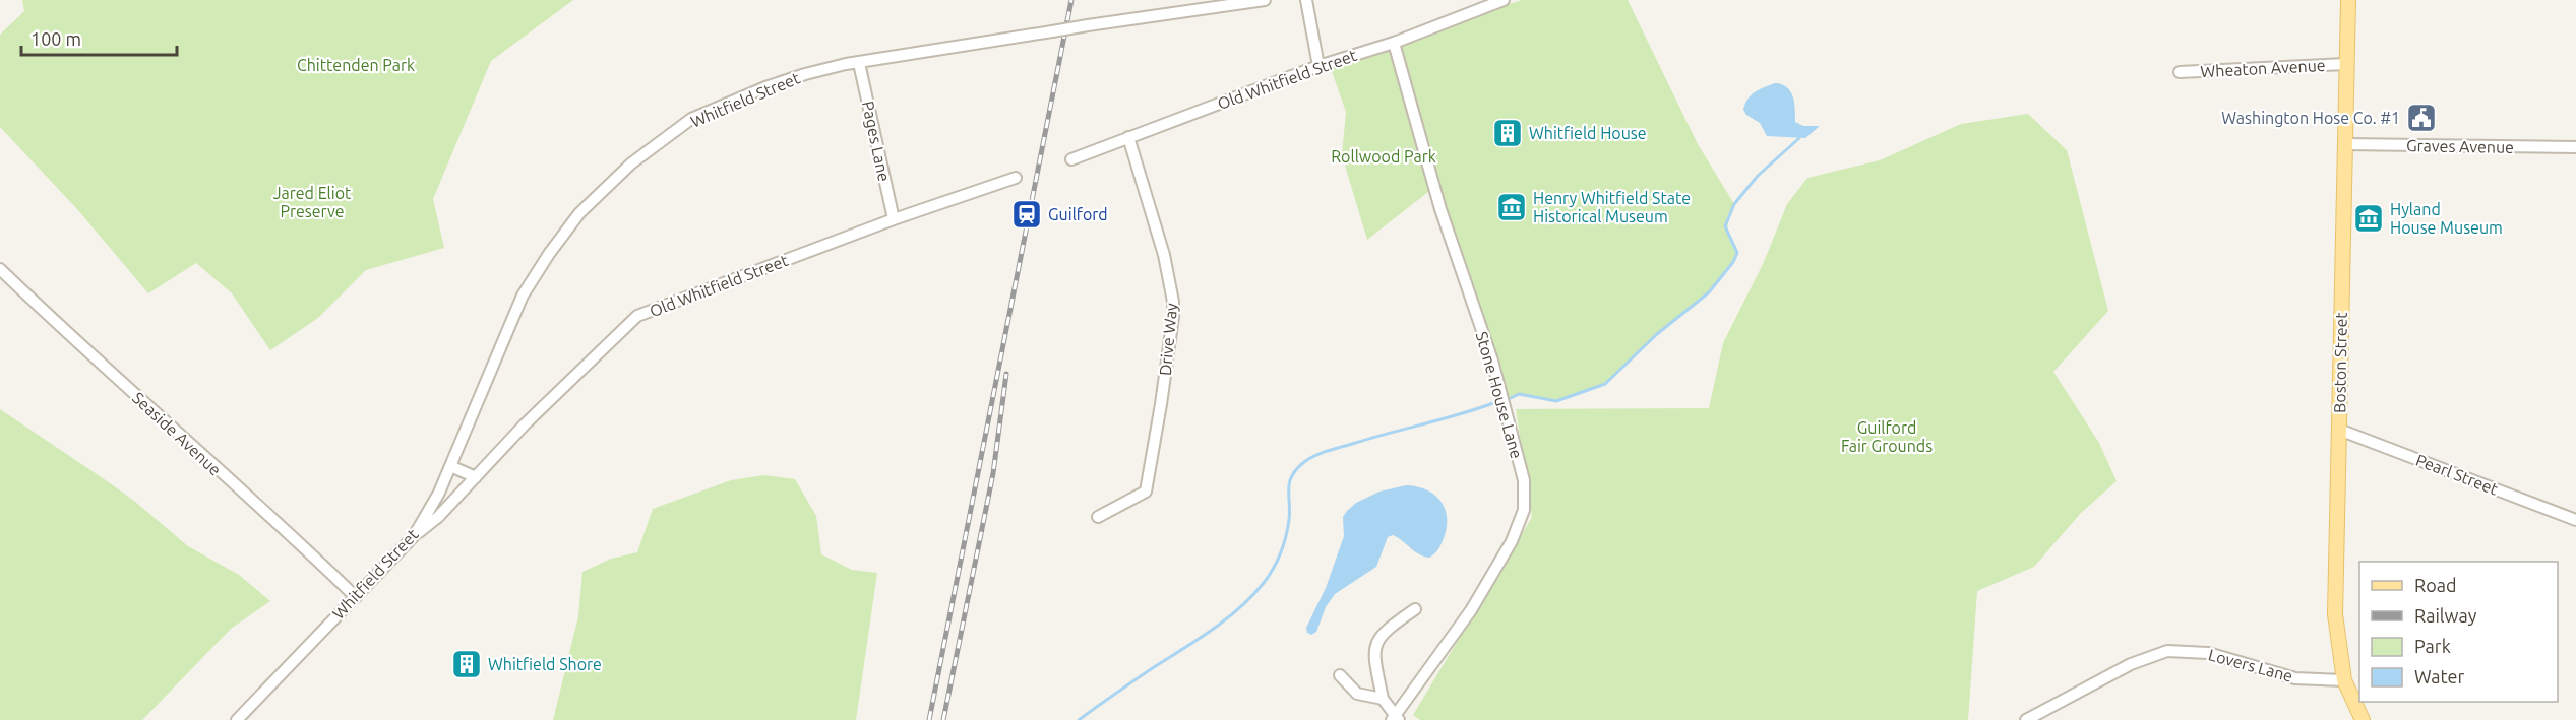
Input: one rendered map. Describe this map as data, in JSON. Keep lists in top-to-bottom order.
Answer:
{
  "streets": {
    "main road": ["Boston Street"],
    "street": [
      "Wheaton Avenue",
      "Old Whitfield Street",
      "Whitfield Street",
      "Pages Lane",
      "Graves Avenue",
      "Drive Way",
      "Stone House Lane",
      "Seaside Avenue",
      "Pearl Street",
      "Lovers Lane"
    ]
  },
  "crossings": [
    ["Wheaton Avenue", "Boston Street"],
    ["Old Whitfield Street", "Whitfield Street"],
    ["Old Whitfield Street", "Pages Lane"],
    ["Old Whitfield Street", "Drive Way"],
    ["Old Whitfield Street", "Stone House Lane"],
    ["Whitfield Street", "Pages Lane"],
    ["Whitfield Street", "Seaside Avenue"],
    ["Graves Avenue", "Boston Street"],
    ["Boston Street", "Pearl Street"],
    ["Boston Street", "Lovers Lane"]
  ],
  "parks": [
    "Chittenden Park",
    "Rollwood Park",
    "Jared Eliot Preserve",
    "Guilford Fair Grounds"
  ],
  "places": {
    "public building": ["Washington Hose Co. #1"],
    "building": ["Whitfield House", "Whitfield Shore"],
    "museum": ["Henry Whitfield State Historical Museum", "Hyland House Museum"],
    "station": ["Guilford"]
  },
  "legend": [
    "Road",
    "Railway",
    "Park",
    "Water"
  ],
  "scale_bar": "100 m"
}
